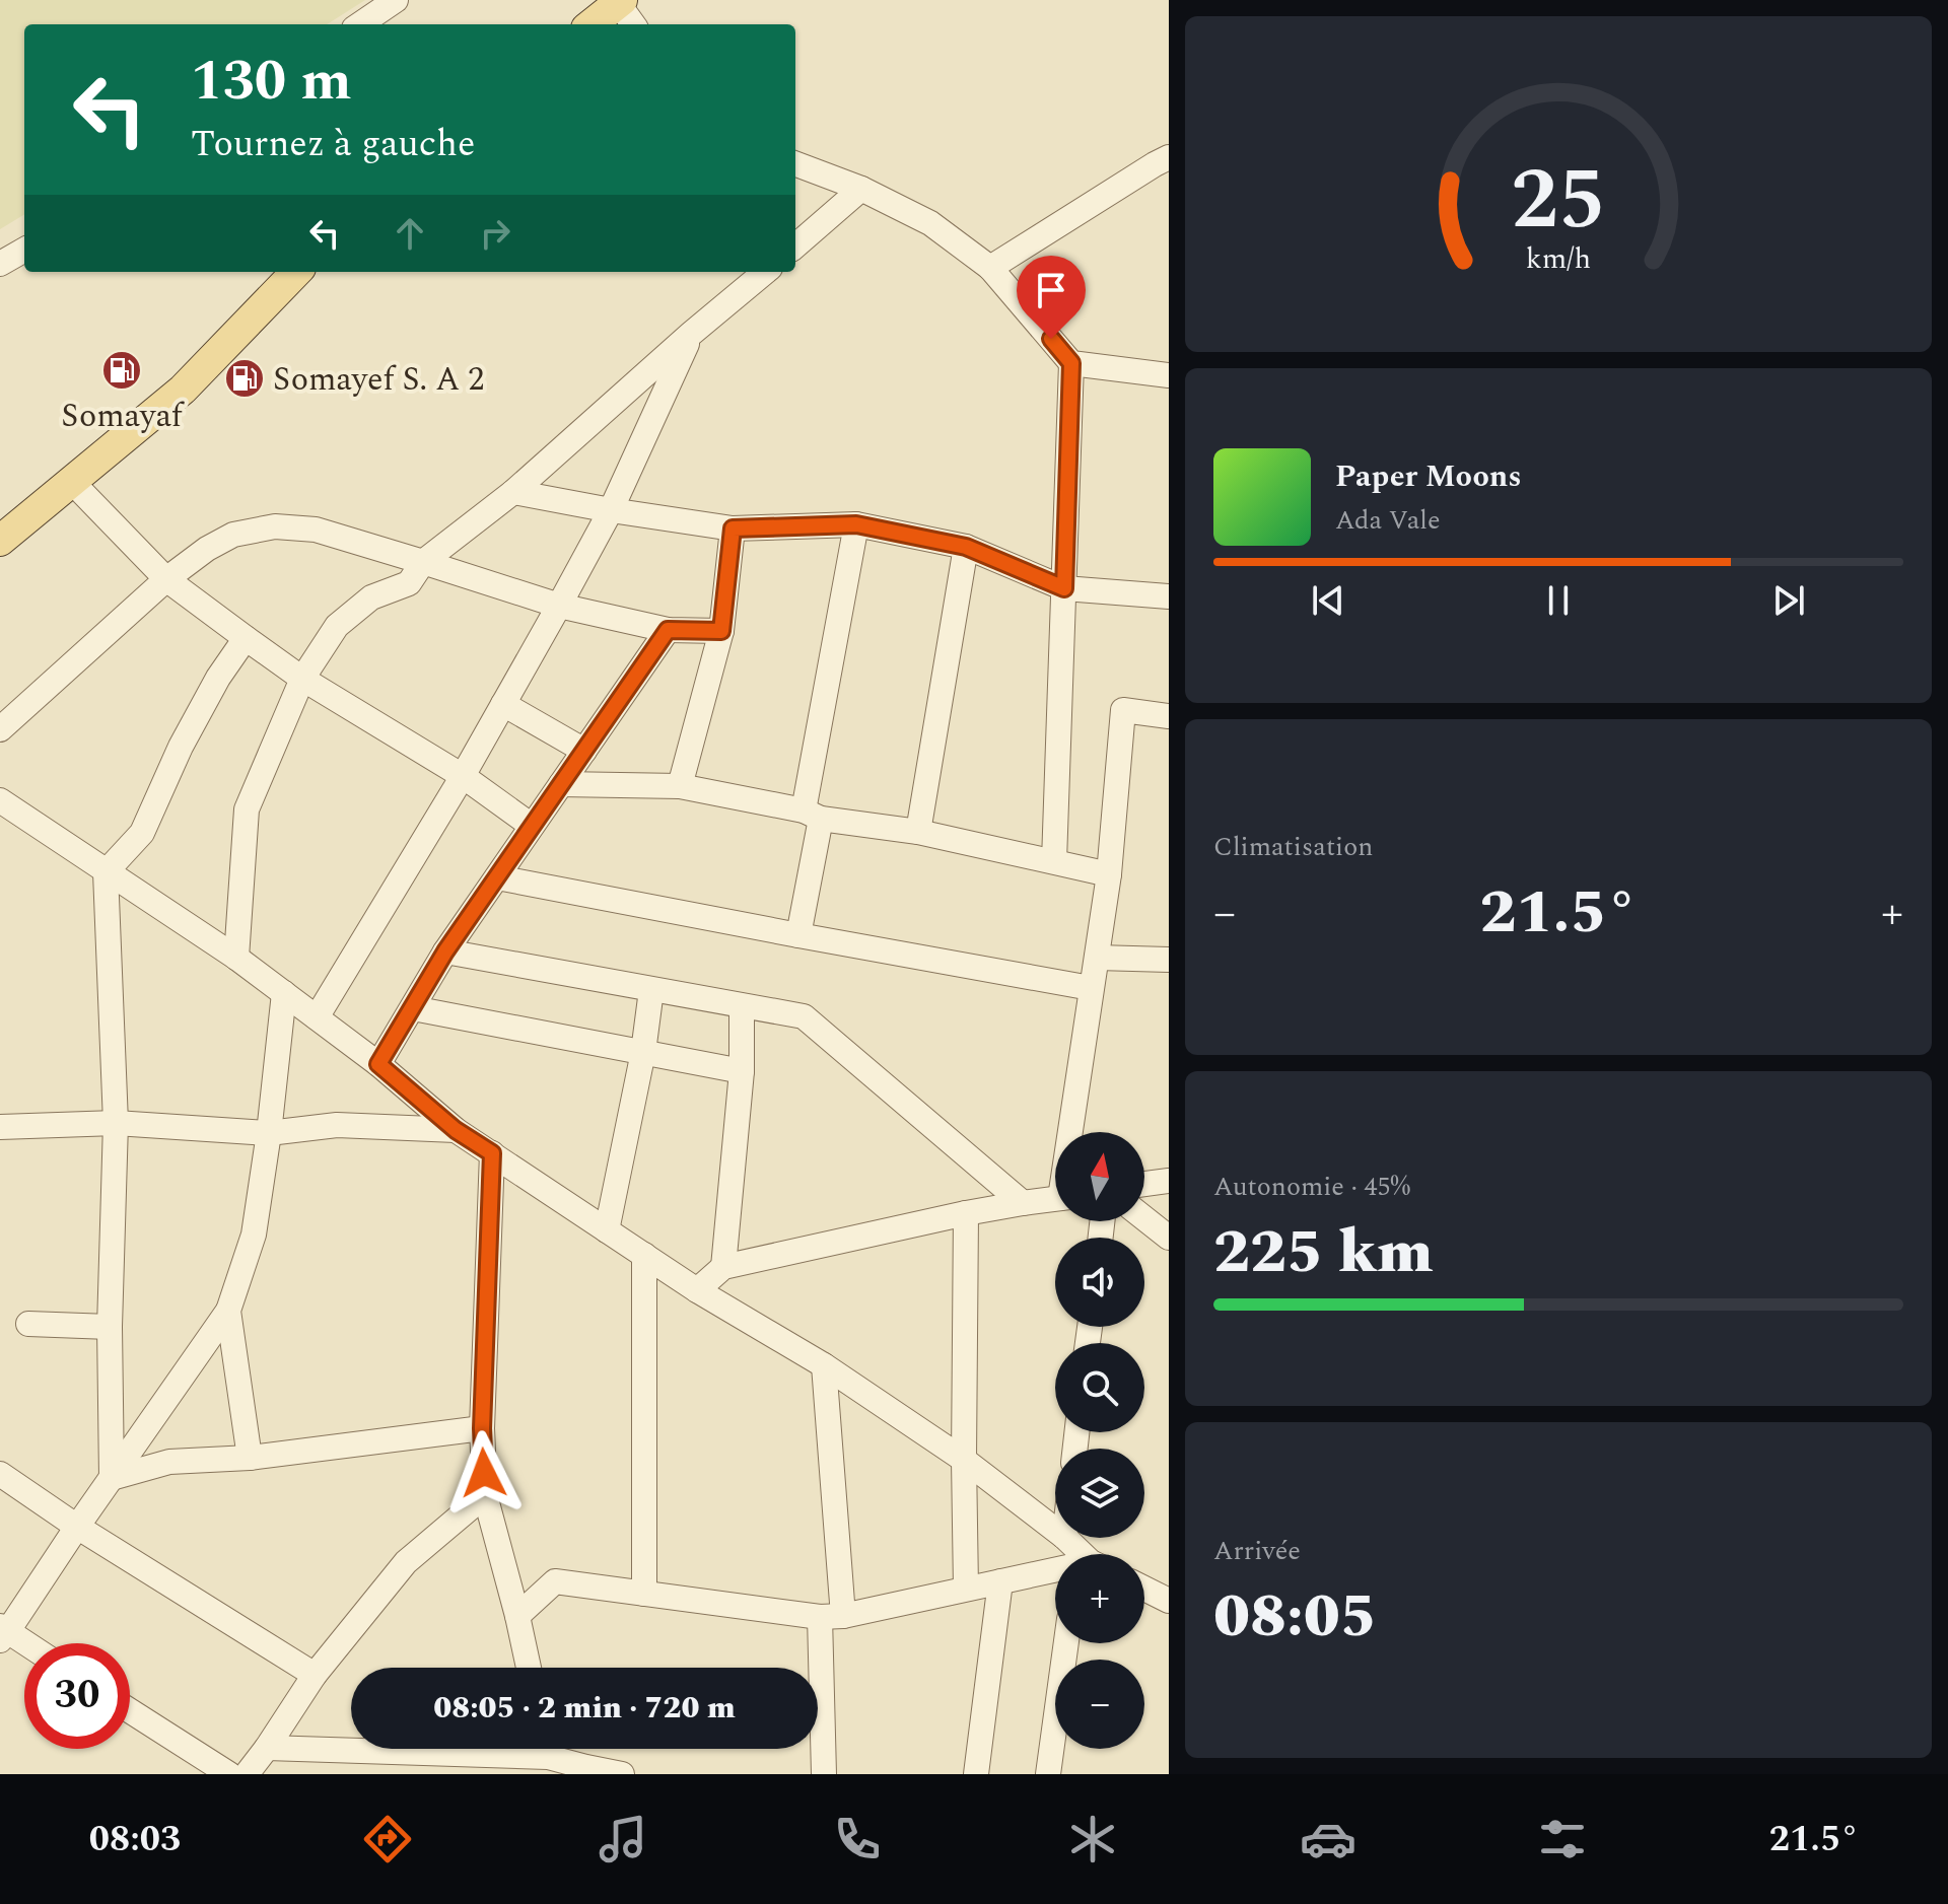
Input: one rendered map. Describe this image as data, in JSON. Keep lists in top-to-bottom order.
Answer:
{
  "places": {
    "fuel station": ["Somayaf", "Somayef S. A 2"]
  },
  "north": "top",
  "page": {
    "turn": ["130 m", "Tournez à gauche"],
    "song": ["Paper Moons", "Ada Vale"],
    "tile": [
      "Climatisation",
      ["Autonomie · 45%", "225 km"],
      ["Arrivée", "08:05"]
    ],
    "heat": ["−", "21.5°", "+"],
    "map_buttons": ["+", "−"],
    "limit": "30",
    "trip": "08:05 · 2 min · 720 m",
    "tabs": ["08:03", "21.5°"],
    "gauge": ["25", "km/h"]
  }
}
